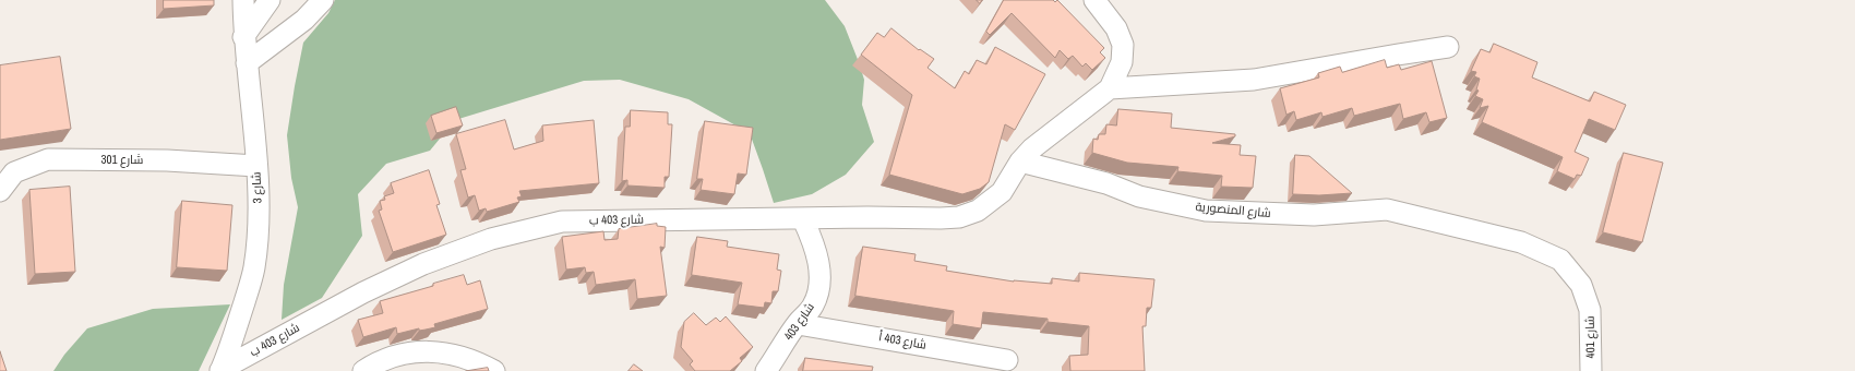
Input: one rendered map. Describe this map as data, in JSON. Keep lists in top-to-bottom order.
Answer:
{
  "streets": {
    "street": [
      "شارع 301",
      "شارع 3",
      "شارع المنصورية",
      "شارع 403 ب",
      "شارع 403",
      "شارع 401",
      "شارع 403 أ"
    ]
  },
  "crossings": [
    ["شارع 301", "شارع 3"],
    ["شارع 3", "شارع 403 ب"],
    ["شارع المنصورية", "شارع 403 ب"],
    ["شارع المنصورية", "شارع 401"],
    ["شارع 403 ب", "شارع 403"],
    ["شارع 403", "شارع 403 أ"]
  ]
}
